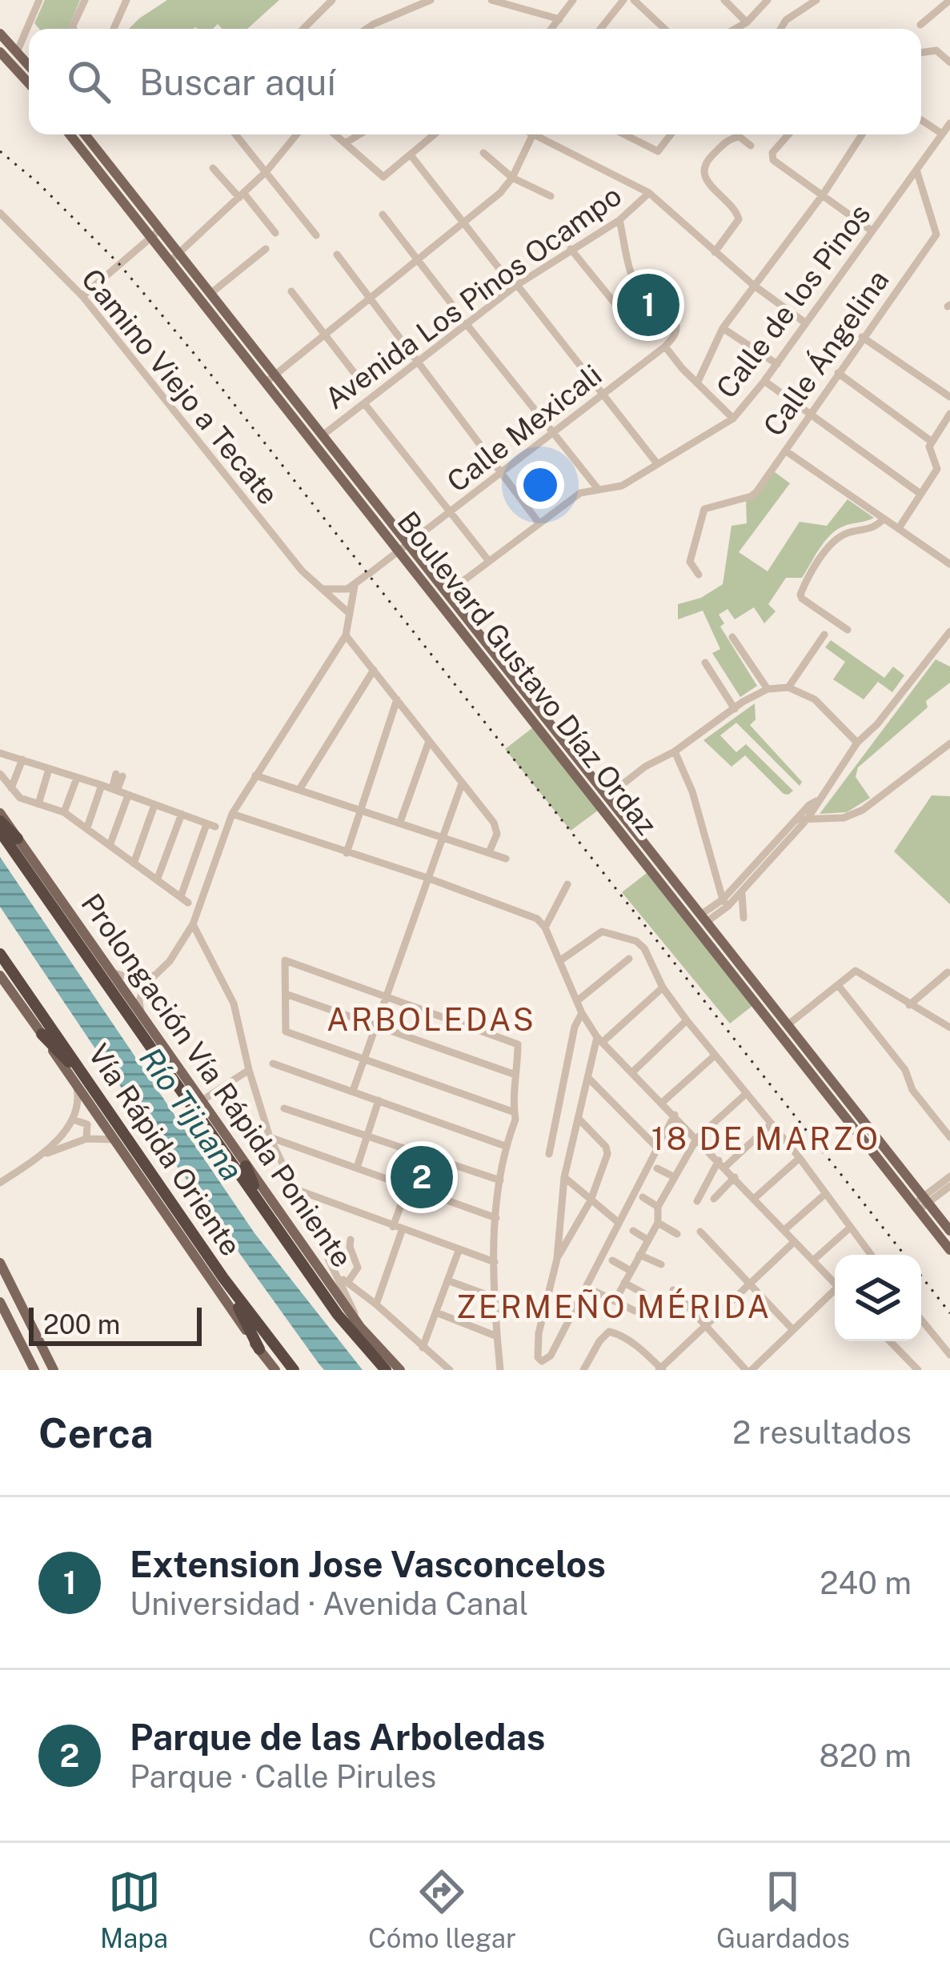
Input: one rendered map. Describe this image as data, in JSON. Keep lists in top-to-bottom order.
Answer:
{
  "streets": {
    "highway": ["Vía Rápida Oriente"],
    "main road": ["Boulevard Gustavo Díaz Ordaz", "Prolongación Vía Rápida Poniente"],
    "street": [
      "Avenida Los Pinos Ocampo",
      "Calle de los Pinos",
      "Calle Ángelina",
      "Camino Viejo a Tecate",
      "Calle Mexicali"
    ]
  },
  "crossings": [
    ["Avenida Los Pinos Ocampo", "Boulevard Gustavo Díaz Ordaz"],
    ["Calle de los Pinos", "Calle Ángelina"],
    ["Calle de los Pinos", "Boulevard Gustavo Díaz Ordaz"],
    ["Calle Mexicali", "Boulevard Gustavo Díaz Ordaz"]
  ],
  "districts": ["ARBOLEDAS", "18 DE MARZO", "ZERMEÑO MÉRIDA"],
  "water": ["Río Tijuana"],
  "scale_bar": "200 m",
  "page": {
    "search": "Buscar aquí",
    "pins": ["1", "2"],
    "scale": "200 m",
    "heading": ["Cerca", "2 resultados"],
    "list": [
      {
        "mark": "1",
        "name": "Extension Jose Vasconcelos",
        "note": "Universidad · Avenida Canal",
        "value": "240 m"
      },
      {
        "mark": "2",
        "name": "Parque de las Arboledas",
        "note": "Parque · Calle Pirules",
        "value": "820 m"
      }
    ],
    "nav": ["Mapa", "Cómo llegar", "Guardados"]
  }
}
